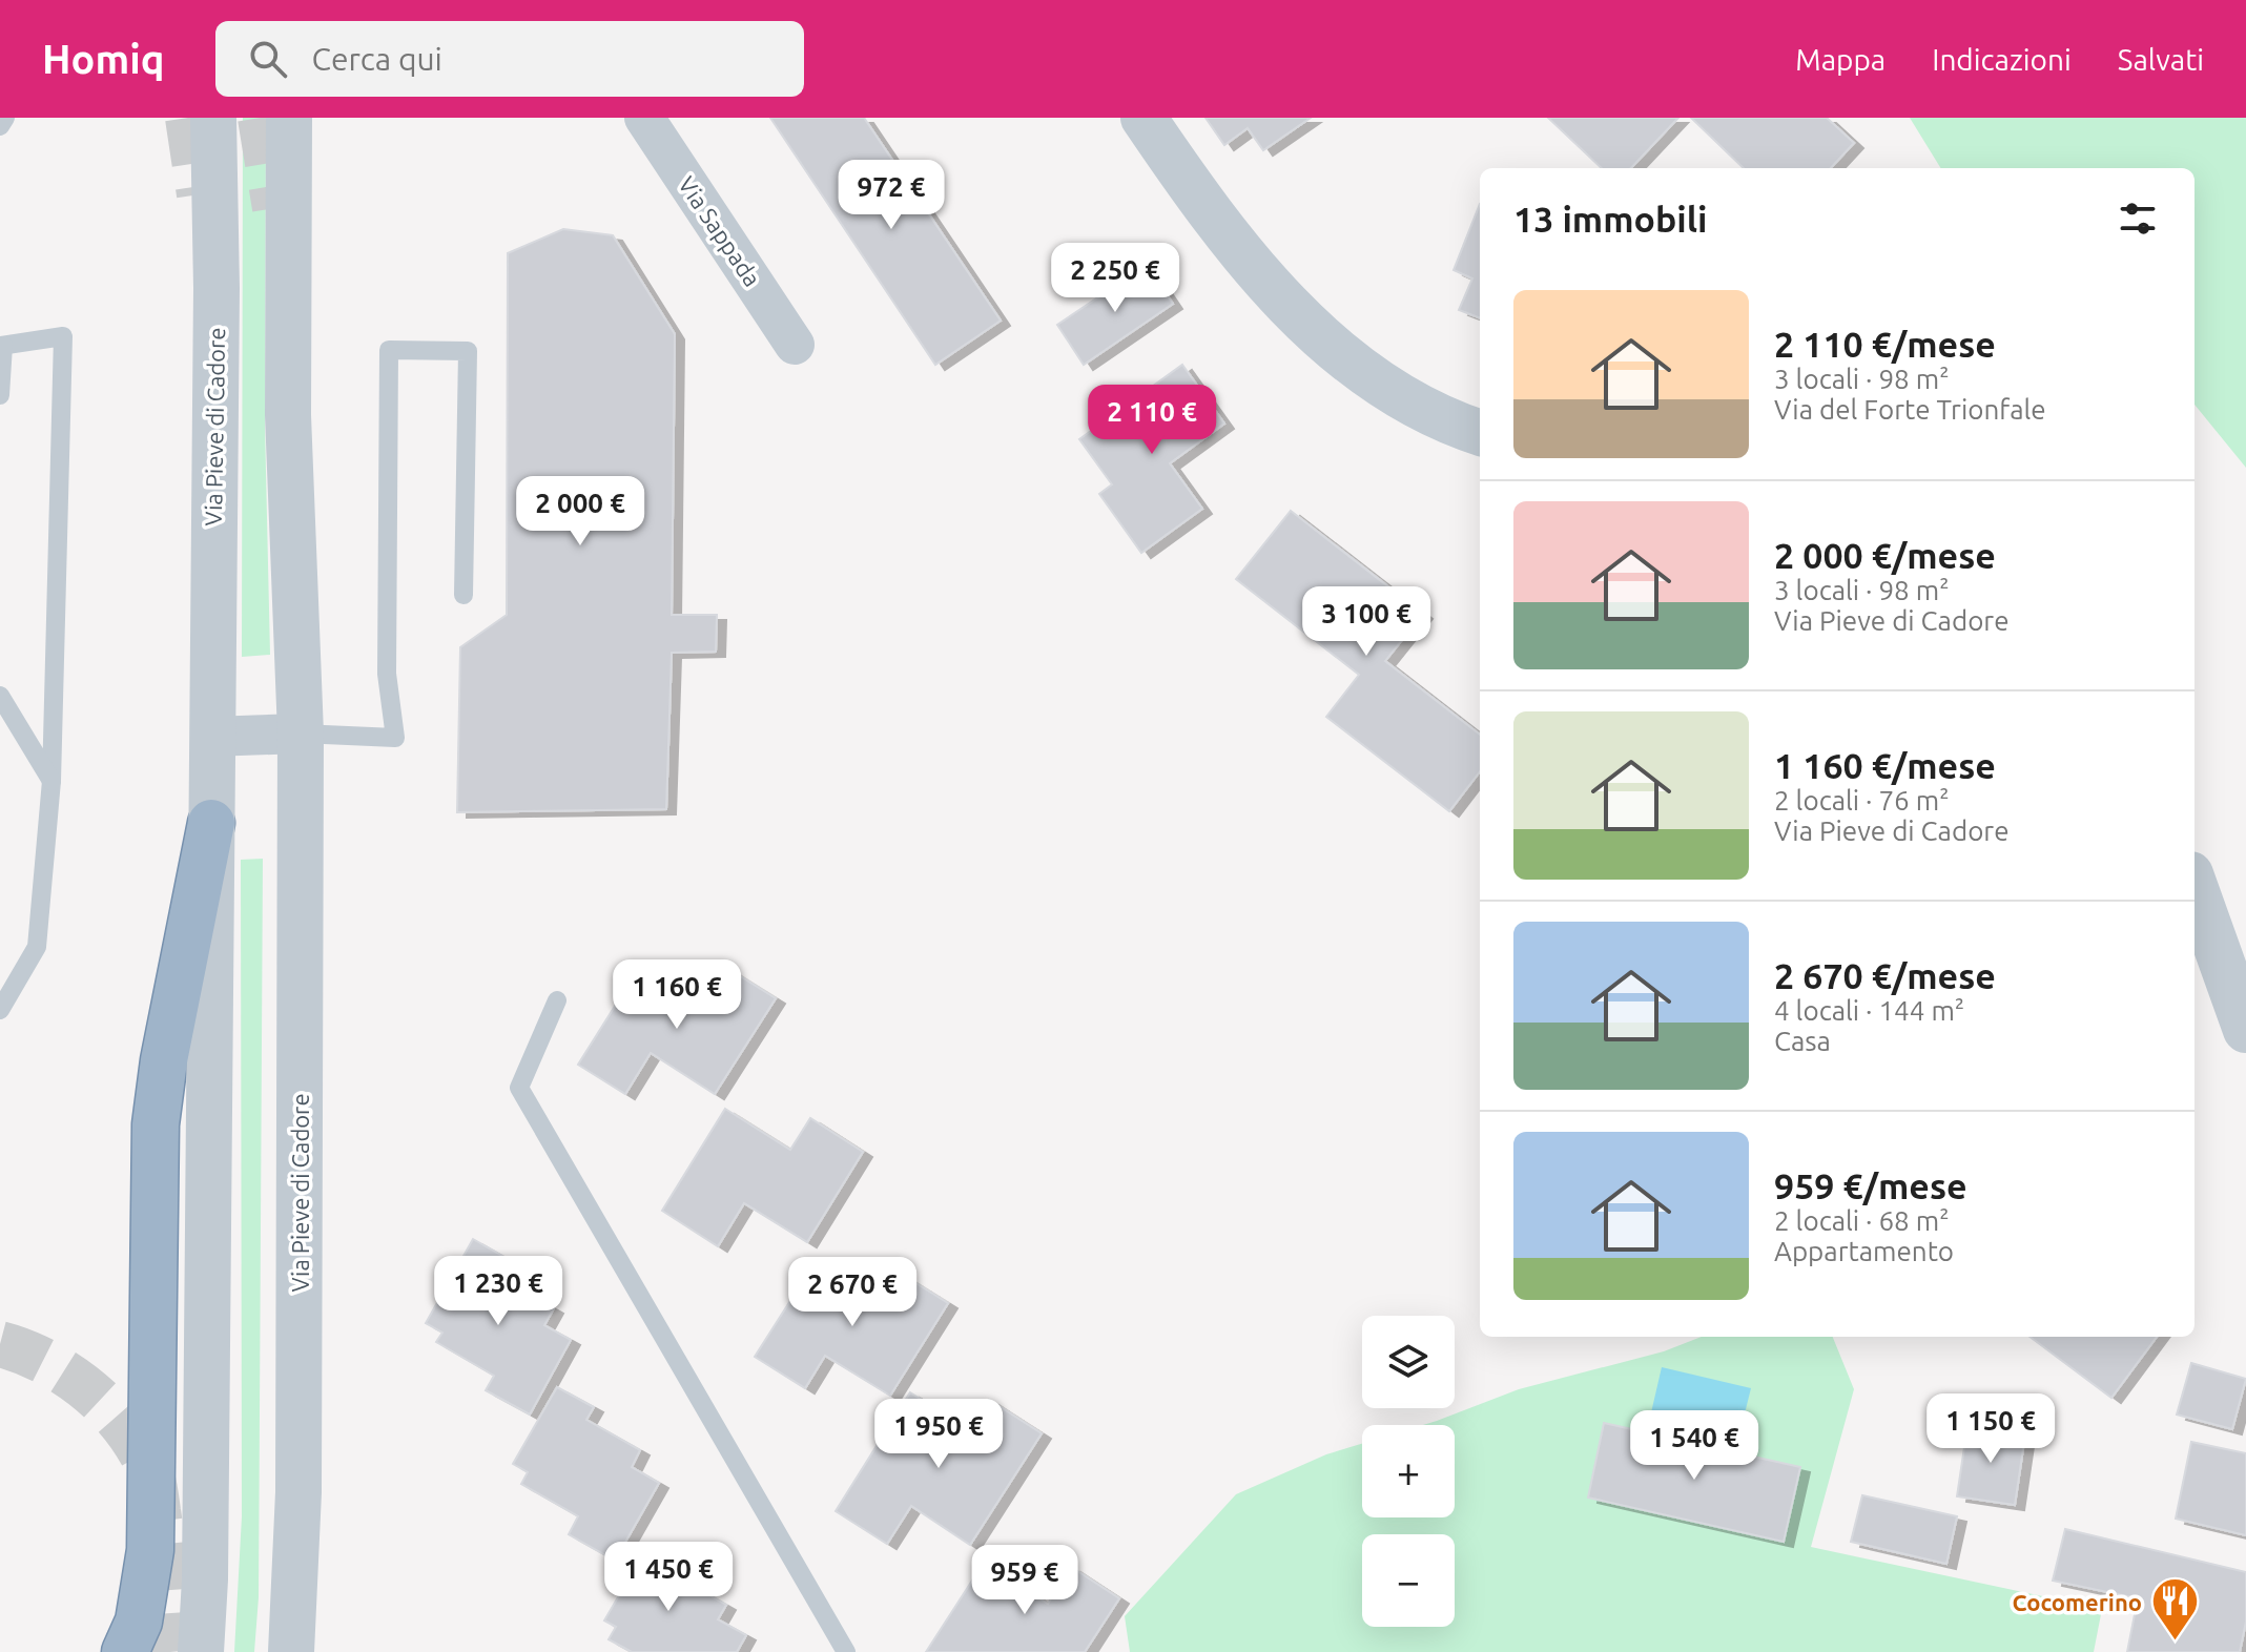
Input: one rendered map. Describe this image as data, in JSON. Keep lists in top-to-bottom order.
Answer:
{
  "streets": {
    "street": ["Via Sappada", "Via Pieve di Cadore"]
  },
  "places": {
    "restaurant": ["Cocomerino"]
  },
  "page": {
    "header": "Homiq",
    "search": "Cerca qui",
    "nav": ["Mappa", "Indicazioni", "Salvati"],
    "price": [
      "972 €",
      "2 250 €",
      "2 110 €",
      "2 000 €",
      "3 100 €",
      "1 160 €",
      "1 230 €",
      "2 670 €",
      "1 150 €",
      "1 950 €",
      "1 540 €",
      "1 450 €",
      "959 €"
    ],
    "heading": "13 immobili",
    "list": [
      {
        "name": "2 110 €/mese",
        "note": "3 locali · 98 m² · Via del Forte Trionfale"
      },
      {
        "name": "2 000 €/mese",
        "note": "3 locali · 98 m² · Via Pieve di Cadore"
      },
      {
        "name": "1 160 €/mese",
        "note": "2 locali · 76 m² · Via Pieve di Cadore"
      },
      {
        "name": "2 670 €/mese",
        "note": "4 locali · 144 m² · Casa"
      },
      {
        "name": "959 €/mese",
        "note": "2 locali · 68 m² · Appartamento"
      }
    ],
    "map_buttons": ["+", "−"]
  }
}
